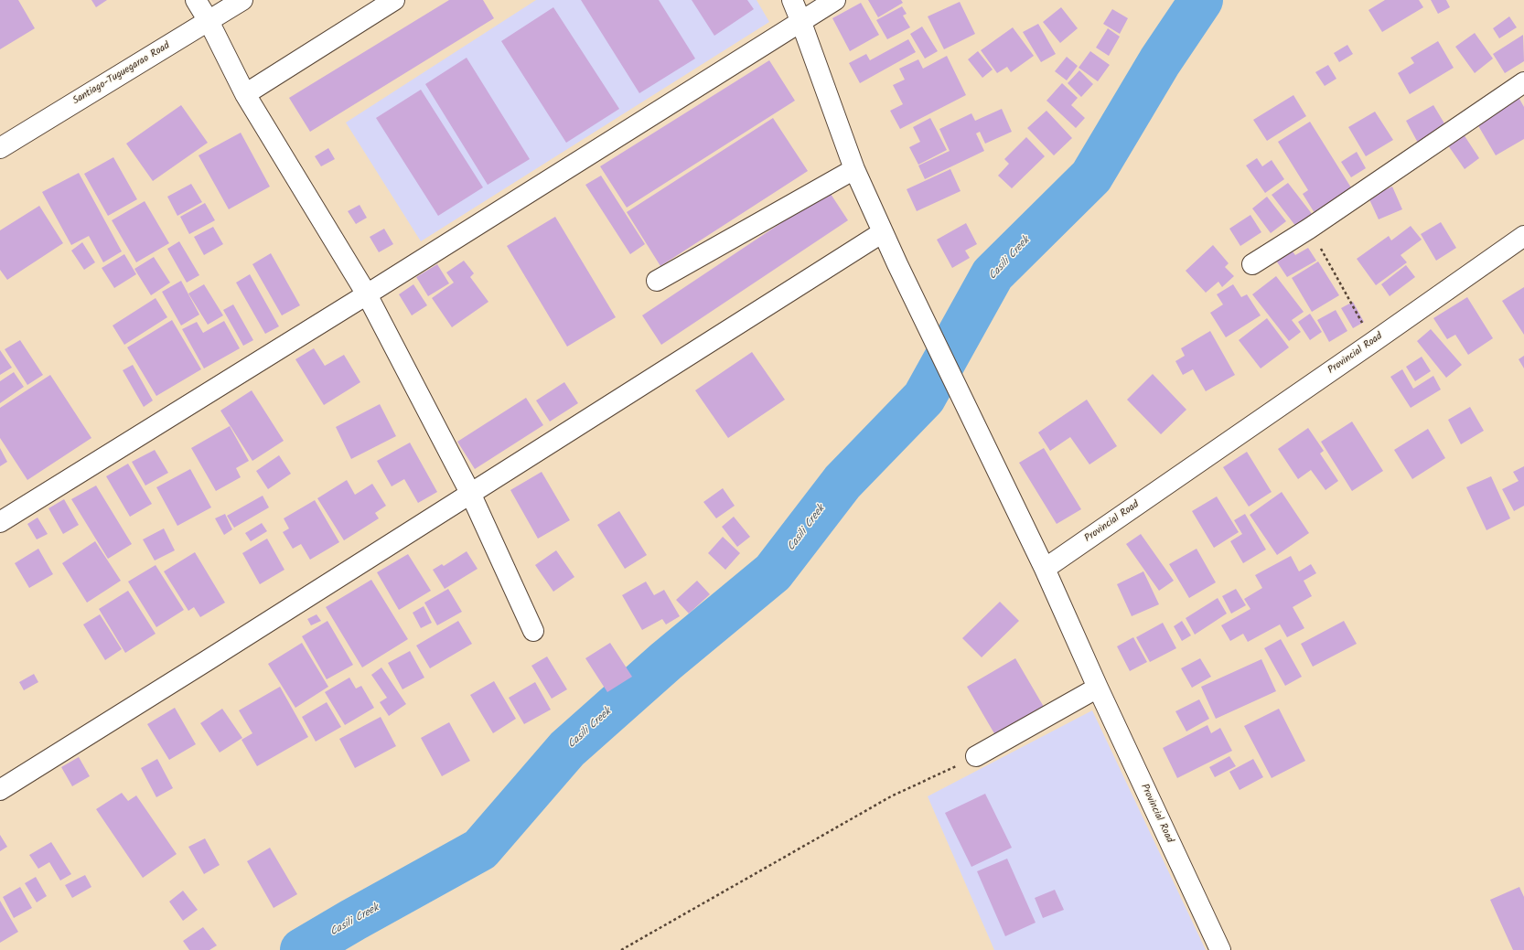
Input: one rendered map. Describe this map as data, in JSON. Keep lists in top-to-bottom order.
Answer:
{
  "streets": {
    "main road": ["Santiago-Tuguegarao Road", "Provincial Road"]
  },
  "water": ["Casili Creek"]
}
